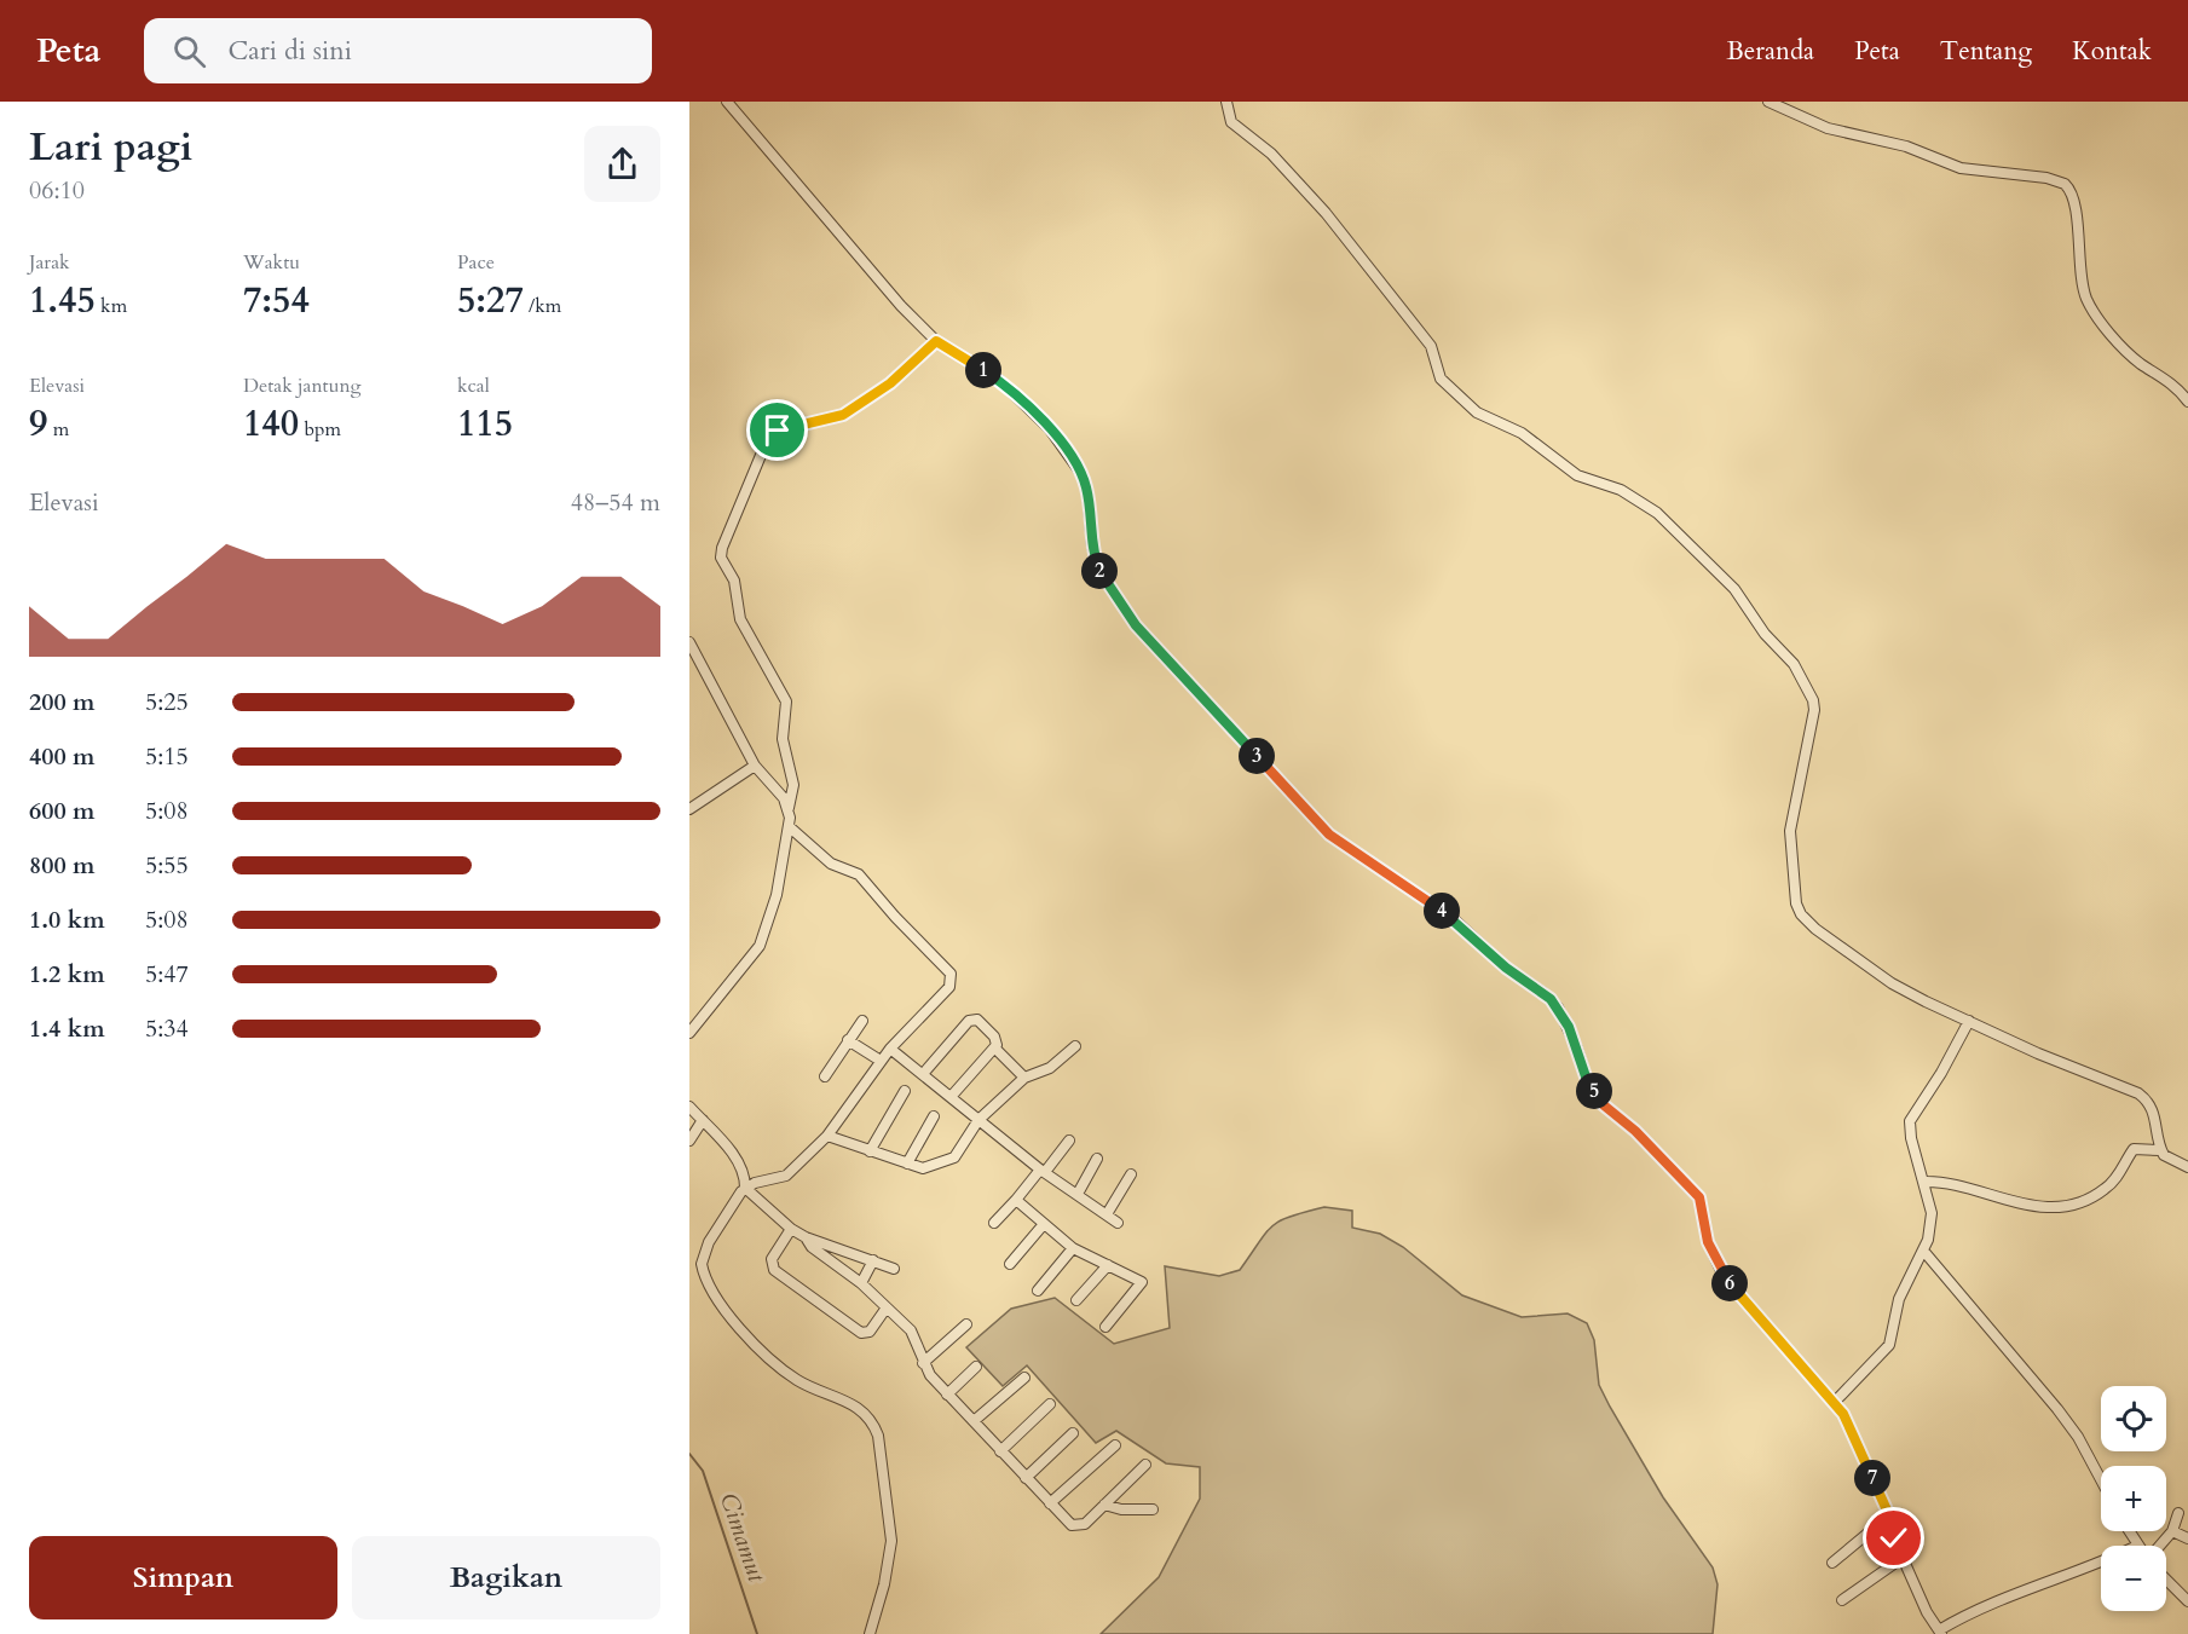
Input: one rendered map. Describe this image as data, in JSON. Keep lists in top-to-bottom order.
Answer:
{
  "water": ["Cimamut"],
  "page": {
    "header": "Peta",
    "search": "Cari di sini",
    "nav": [
      "Beranda",
      "Peta",
      "Tentang",
      "Kontak"
    ],
    "heading": ["Lari pagi", "06:10"],
    "stats": [
      ["Jarak", "1.45 km"],
      ["Waktu", "7:54"],
      ["Pace", "5:27 /km"],
      ["Elevasi", "9 m"],
      ["Detak jantung", "140 bpm"],
      ["kcal", "115"]
    ],
    "pins": [
      "1",
      "2",
      "3",
      "4",
      "5",
      "6",
      "7"
    ],
    "chart": ["Elevasi", "48–54 m"],
    "list": [
      {
        "name": "200 m",
        "note": "5:25"
      },
      {
        "name": "400 m",
        "note": "5:15"
      },
      {
        "name": "600 m",
        "note": "5:08"
      },
      {
        "name": "800 m",
        "note": "5:55"
      },
      {
        "name": "1.0 km",
        "note": "5:08"
      },
      {
        "name": "1.2 km",
        "note": "5:47"
      },
      {
        "name": "1.4 km",
        "note": "5:34"
      }
    ],
    "map_buttons": ["+", "−"],
    "buttons": ["Simpan", "Bagikan"]
  }
}
